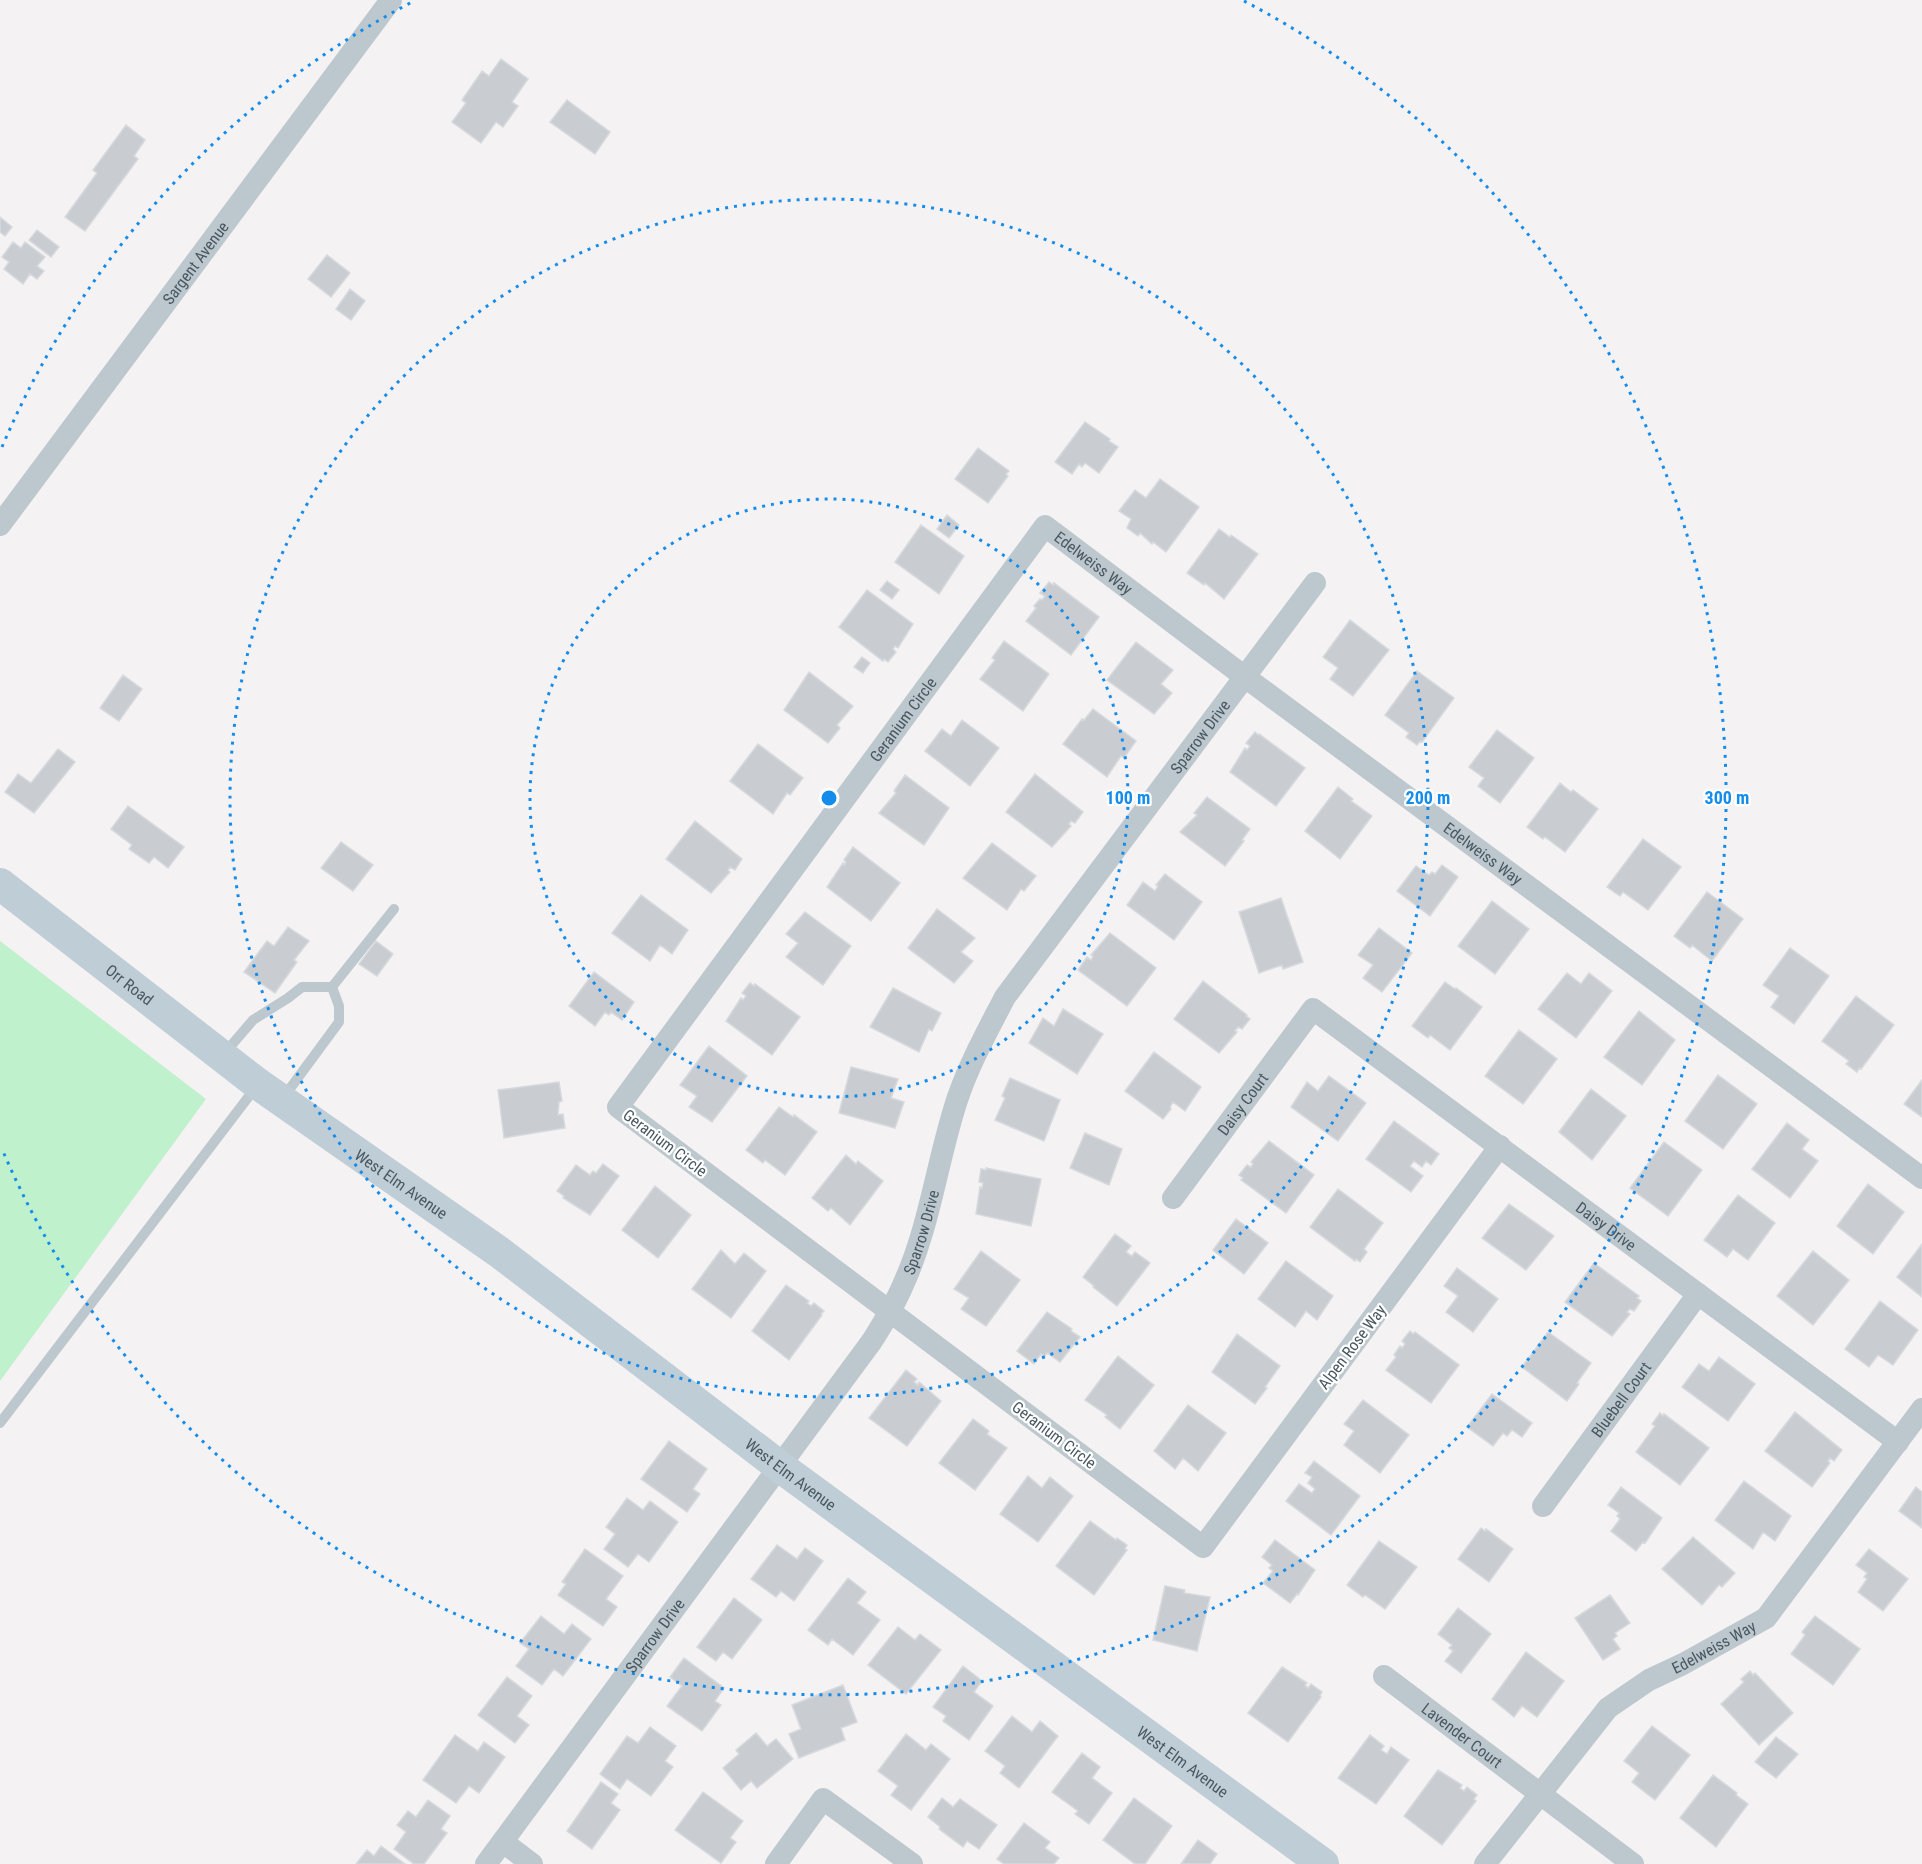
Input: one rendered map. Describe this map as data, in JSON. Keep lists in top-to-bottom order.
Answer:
{
  "streets": {
    "street": [
      "Sargent Avenue",
      "Edelweiss Way",
      "Geranium Circle",
      "Sparrow Drive",
      "Orr Road",
      "Daisy Court",
      "West Elm Avenue",
      "Daisy Drive",
      "Alpen Rose Way",
      "Bluebell Court",
      "Lavender Court"
    ]
  },
  "crossings": [
    ["Edelweiss Way", "Geranium Circle"],
    ["Edelweiss Way", "Sparrow Drive"],
    ["Edelweiss Way", "Daisy Drive"],
    ["Edelweiss Way", "Lavender Court"],
    ["Geranium Circle", "Sparrow Drive"],
    ["Geranium Circle", "Alpen Rose Way"],
    ["Sparrow Drive", "West Elm Avenue"],
    ["Orr Road", "West Elm Avenue"],
    ["Daisy Court", "Daisy Drive"],
    ["Daisy Drive", "Alpen Rose Way"],
    ["Daisy Drive", "Bluebell Court"]
  ],
  "rings": ["100 m", "200 m", "300 m"]
}
